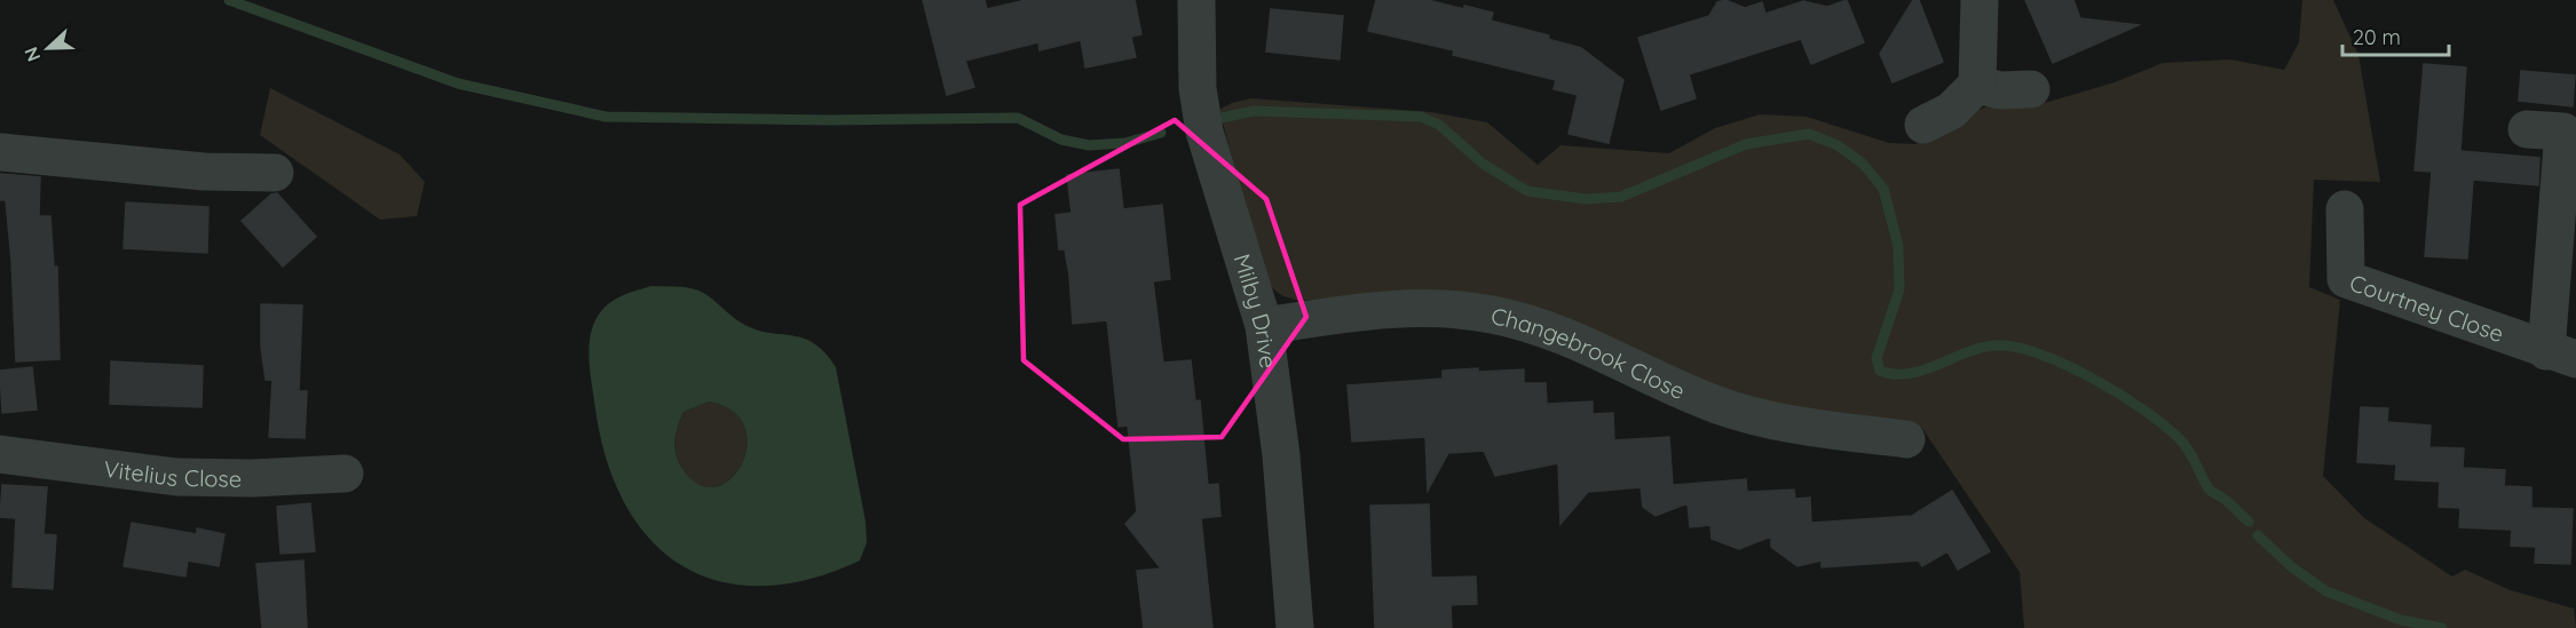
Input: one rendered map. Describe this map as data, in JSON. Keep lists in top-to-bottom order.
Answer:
{
  "streets": {
    "street": [
      "Courtney Close",
      "Milby Drive",
      "Changebrook Close",
      "Vitelius Close"
    ]
  },
  "crossings": [
    ["Milby Drive", "Changebrook Close"]
  ],
  "scale_bar": "20 m",
  "north": "left"
}
